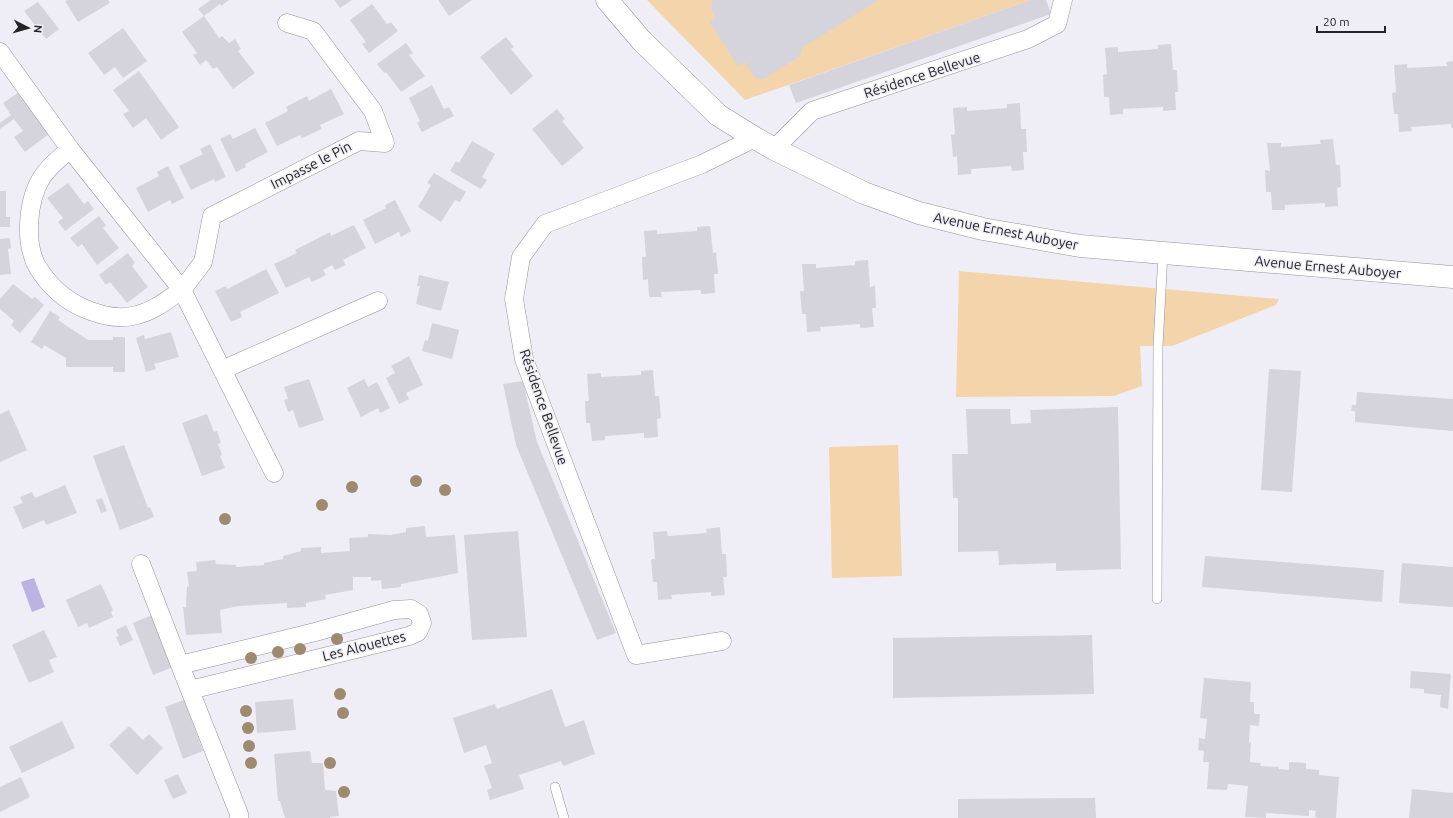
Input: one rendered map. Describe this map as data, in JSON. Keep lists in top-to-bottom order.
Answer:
{
  "streets": {
    "street": [
      "Résidence Bellevue",
      "Impasse le Pin",
      "Avenue Ernest Auboyer",
      "Les Alouettes"
    ]
  },
  "crossings": [
    ["Résidence Bellevue", "Avenue Ernest Auboyer"]
  ],
  "scale_bar": "20 m",
  "north": "right"
}
